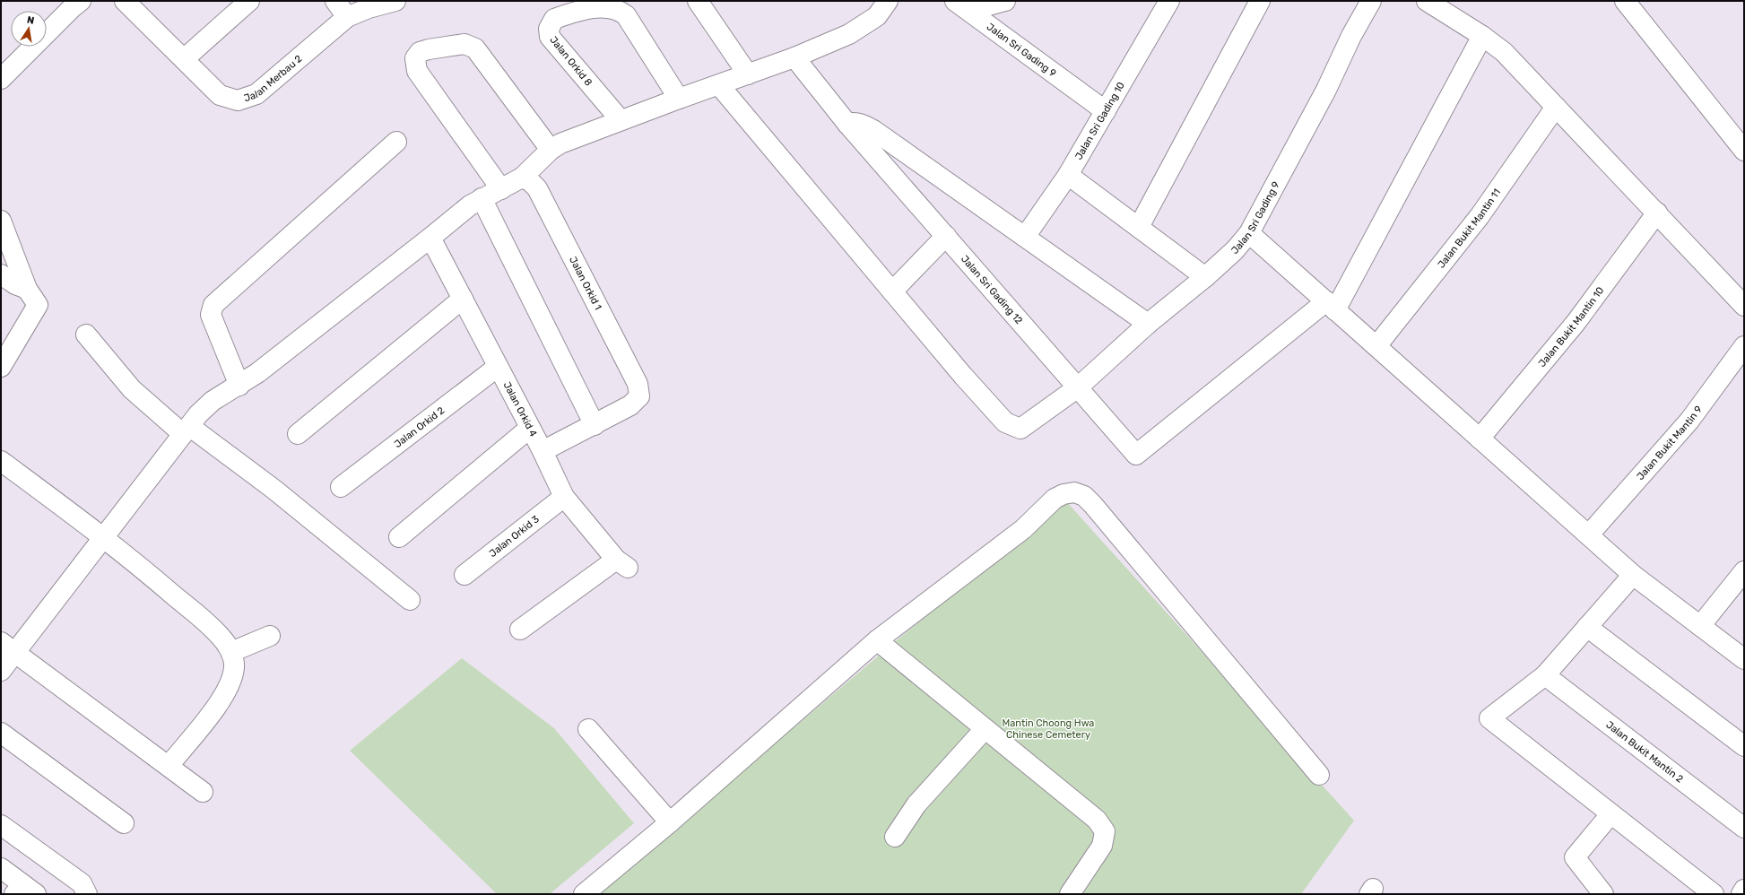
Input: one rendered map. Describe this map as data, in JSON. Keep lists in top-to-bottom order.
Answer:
{
  "streets": {
    "street": [
      "Jalan Sri Gading 9",
      "Jalan Orkid 8",
      "Jalan Merbau 2",
      "Jalan Sri Gading 10",
      "Jalan Bukit Mantin 11",
      "Jalan Orkid 1",
      "Jalan Sri Gading 12",
      "Jalan Bukit Mantin 10",
      "Jalan Orkid 4",
      "Jalan Orkid 2",
      "Jalan Bukit Mantin 9",
      "Jalan Orkid 3",
      "Jalan Bukit Mantin 2"
    ]
  },
  "crossings": [
    ["Jalan Sri Gading 9", "Jalan Sri Gading 10"],
    ["Jalan Sri Gading 9", "Jalan Sri Gading 12"],
    ["Jalan Orkid 4", "Jalan Orkid 2"],
    ["Jalan Orkid 4", "Jalan Orkid 3"]
  ],
  "parks": ["Mantin Choong Hwa Chinese Cemetery"],
  "north": "top"
}
